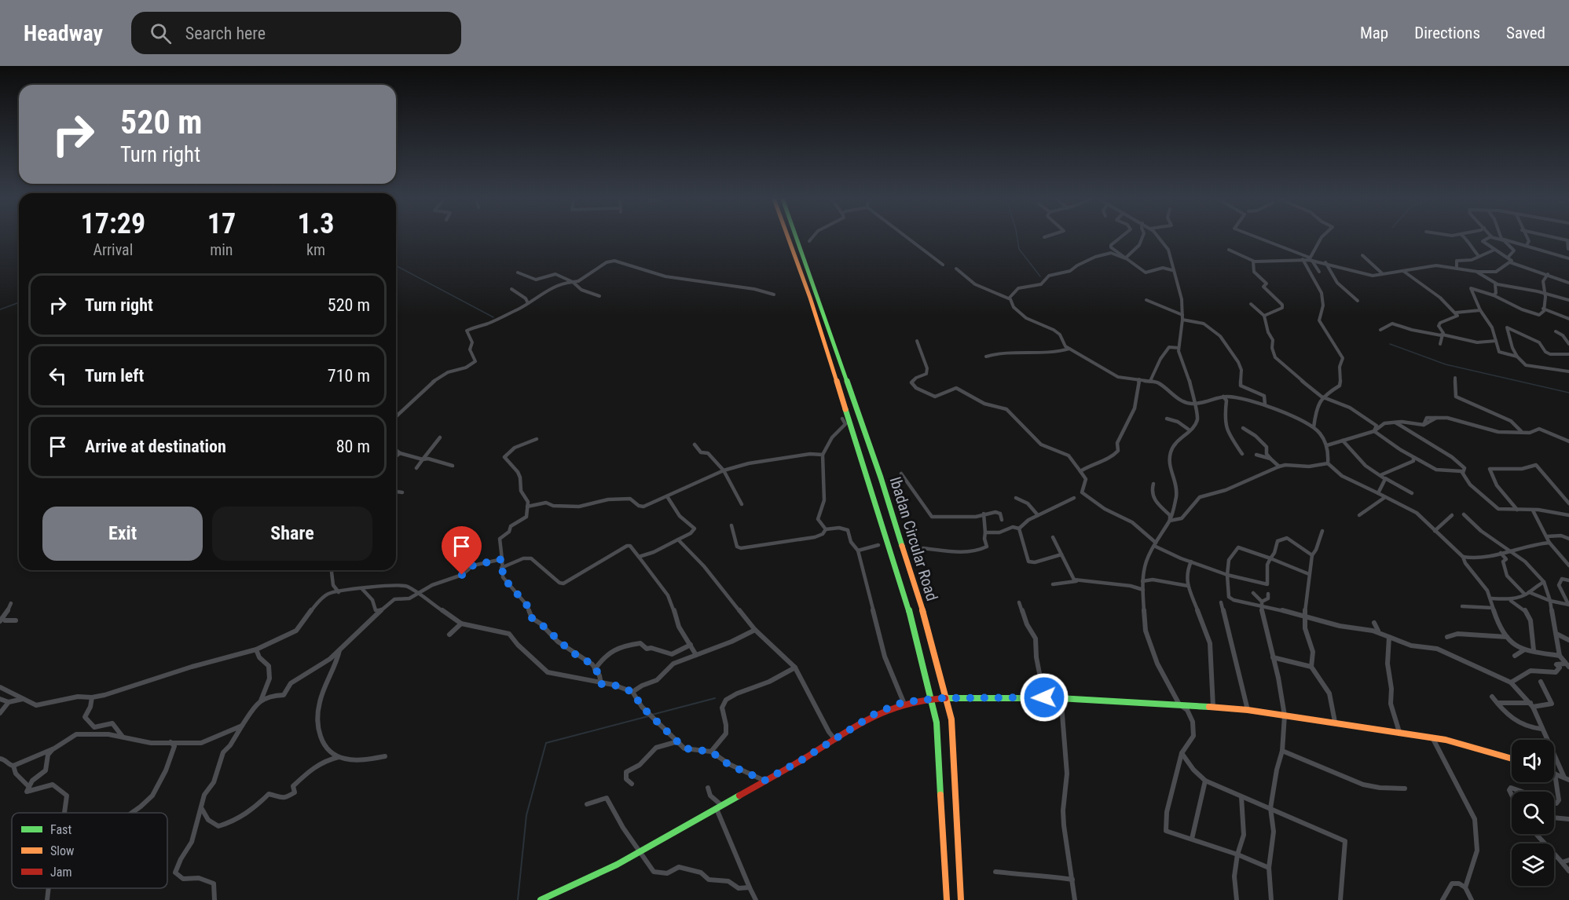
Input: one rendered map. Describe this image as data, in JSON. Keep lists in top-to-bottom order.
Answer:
{
  "streets": {
    "main road": ["Ibadan Circular Road"]
  },
  "legend": ["Fast", "Slow", "Jam"],
  "page": {
    "header": "Headway",
    "search": "Search here",
    "nav": ["Map", "Directions", "Saved"],
    "turn": ["520 m", "Turn right"],
    "eta": [
      "17:29",
      "Arrival",
      "17",
      "min",
      "1.3",
      "km"
    ],
    "list": [
      {
        "name": "Turn right",
        "value": "520 m"
      },
      {
        "name": "Turn left",
        "value": "710 m"
      },
      {
        "name": "Arrive at destination",
        "value": "80 m"
      }
    ],
    "buttons": ["Exit", "Share"]
  }
}
